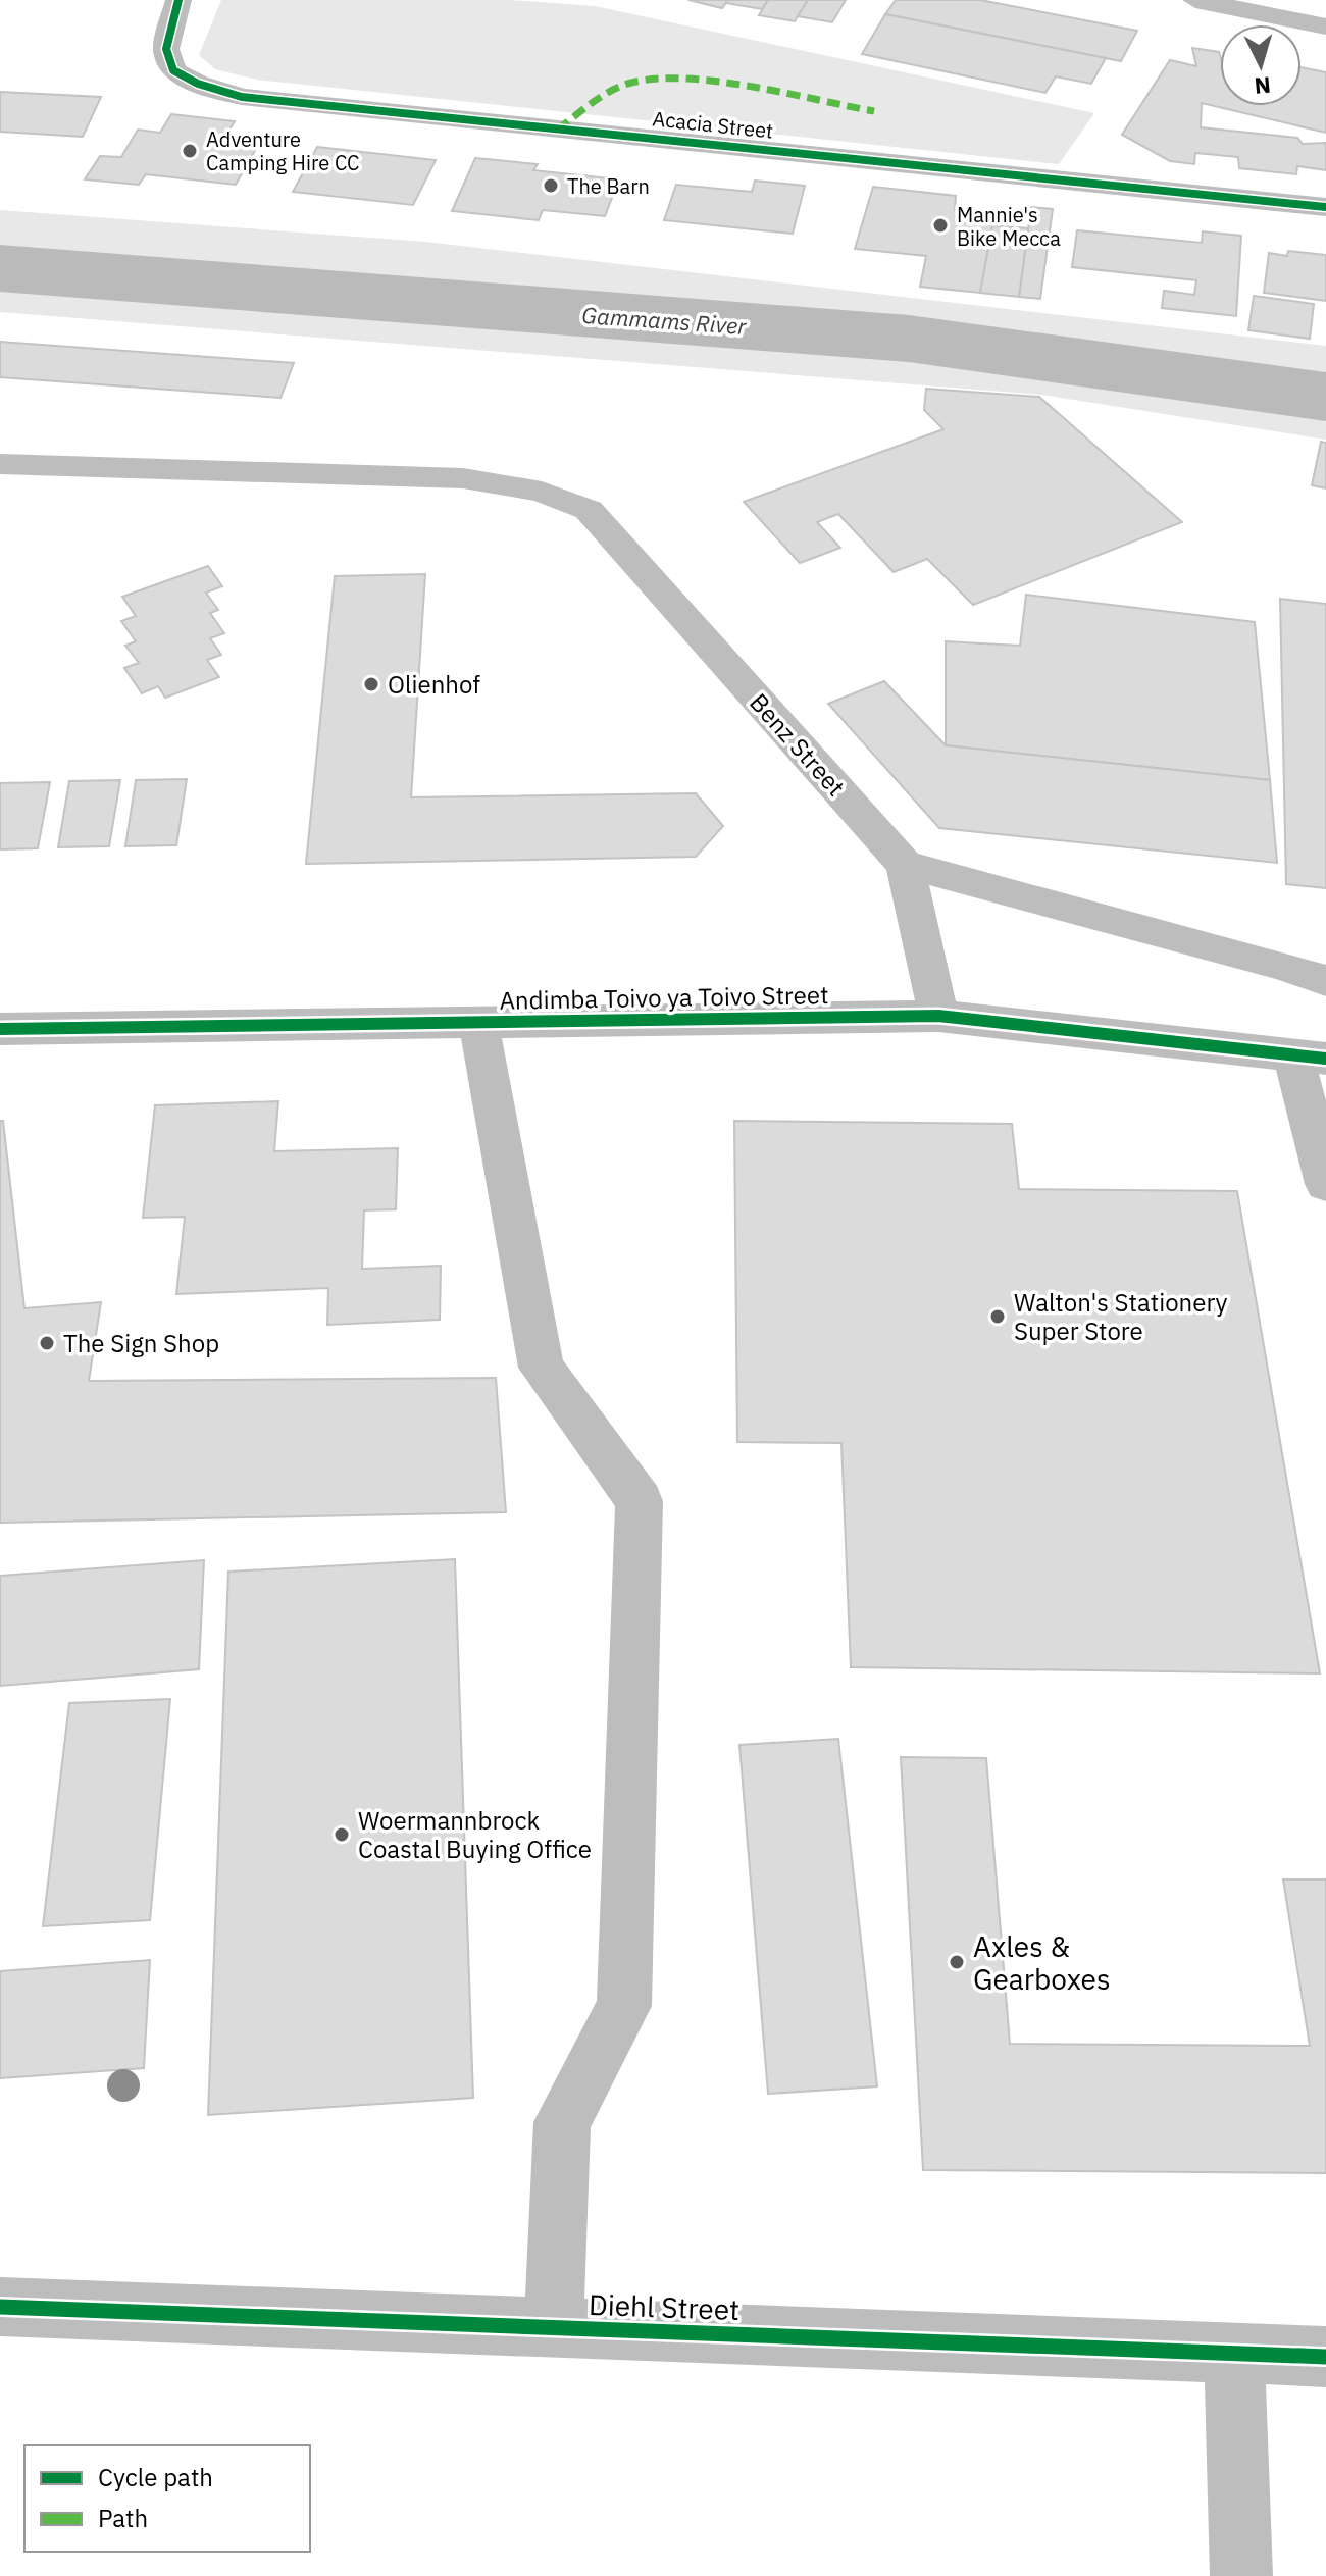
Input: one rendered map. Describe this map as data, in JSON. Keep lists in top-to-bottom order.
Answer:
{
  "streets": {
    "street": [
      "Acacia Street",
      "Benz Street",
      "Andimba Toivo ya Toivo Street",
      "Diehl Street"
    ]
  },
  "crossings": [
    ["Benz Street", "Andimba Toivo ya Toivo Street"]
  ],
  "water": ["Gammams River"],
  "places": [
    "Adventure Camping Hire CC",
    "The Barn",
    "Mannie's Bike Mecca",
    "Olienhof",
    "Walton's Stationery Super Store",
    "The Sign Shop",
    "Woermannbrock Coastal Buying Office",
    "Axles & Gearboxes"
  ],
  "legend": ["Cycle path", "Path"],
  "north": "bottom"
}
